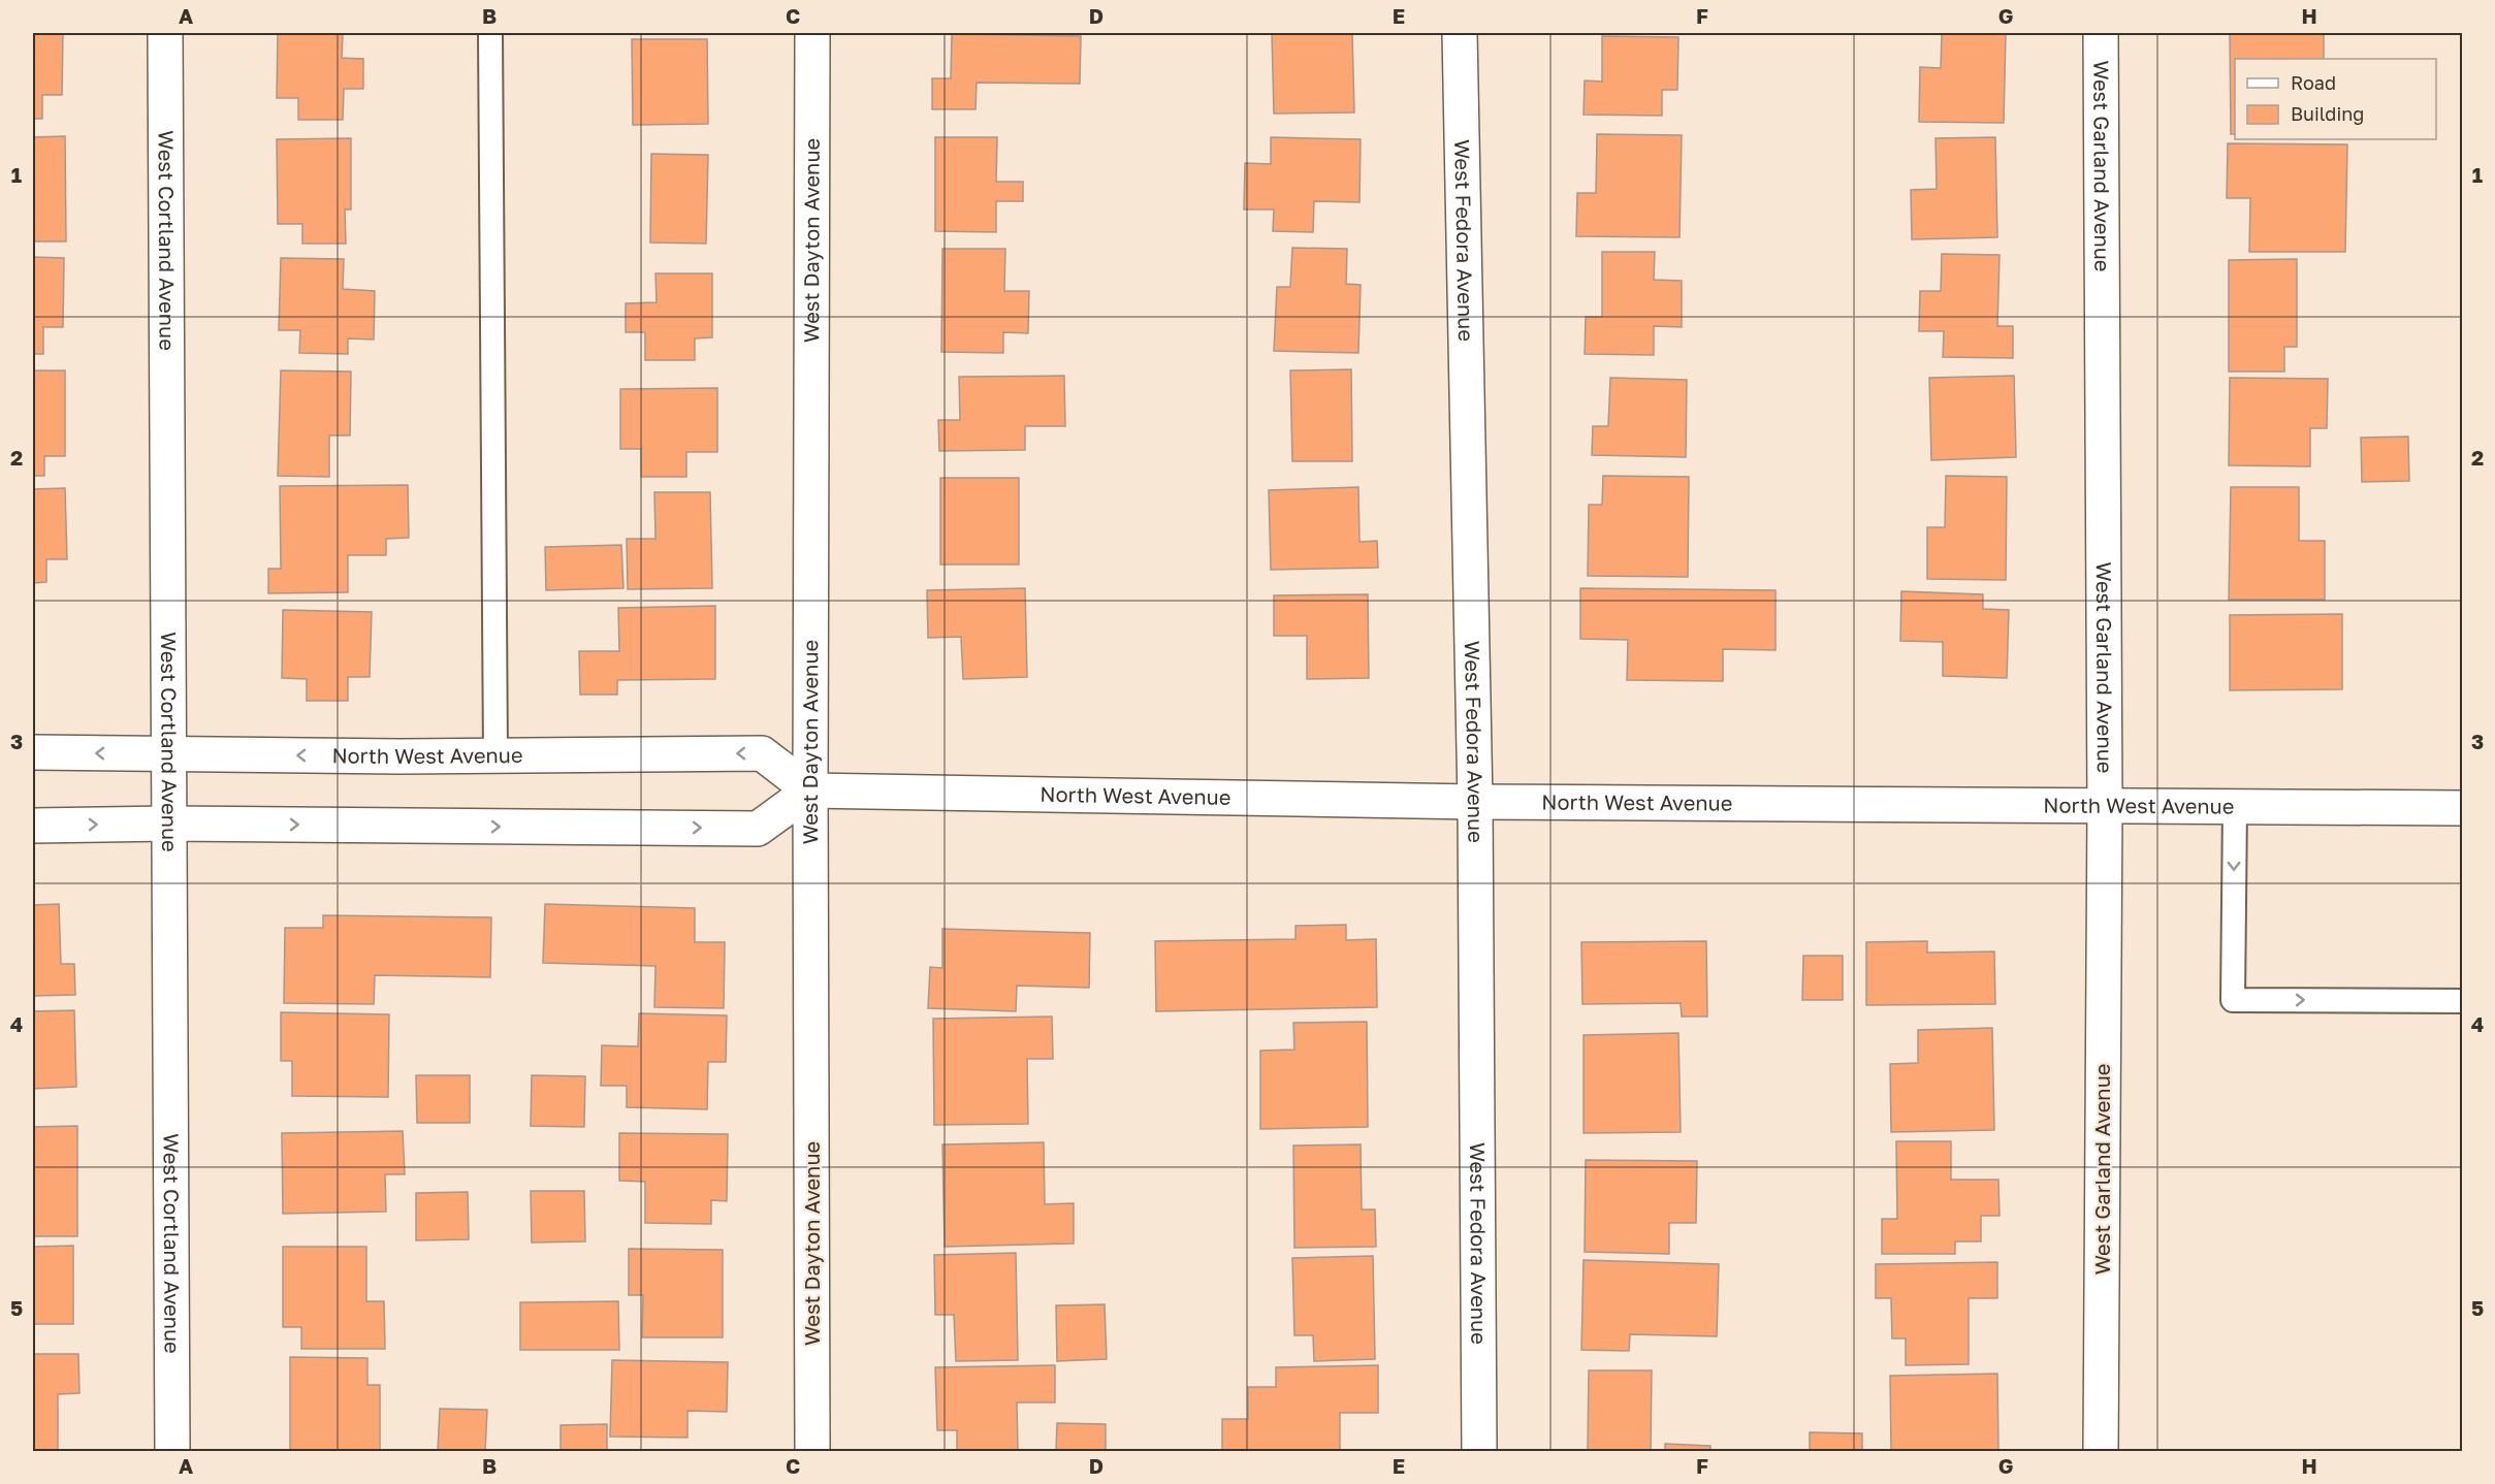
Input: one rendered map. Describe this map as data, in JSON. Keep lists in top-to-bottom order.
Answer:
{
  "streets": {
    "street": [
      "West Garland Avenue",
      "West Cortland Avenue",
      "West Dayton Avenue",
      "West Fedora Avenue",
      "North West Avenue"
    ]
  },
  "crossings": [
    ["West Garland Avenue", "North West Avenue"],
    ["West Cortland Avenue", "North West Avenue"],
    ["West Dayton Avenue", "North West Avenue"],
    ["West Fedora Avenue", "North West Avenue"]
  ],
  "legend": ["Road", "Building"],
  "grid": {
    "columns": [
      "A",
      "B",
      "C",
      "D",
      "E",
      "F",
      "G",
      "H"
    ],
    "rows": [
      "1",
      "2",
      "3",
      "4",
      "5"
    ]
  }
}
